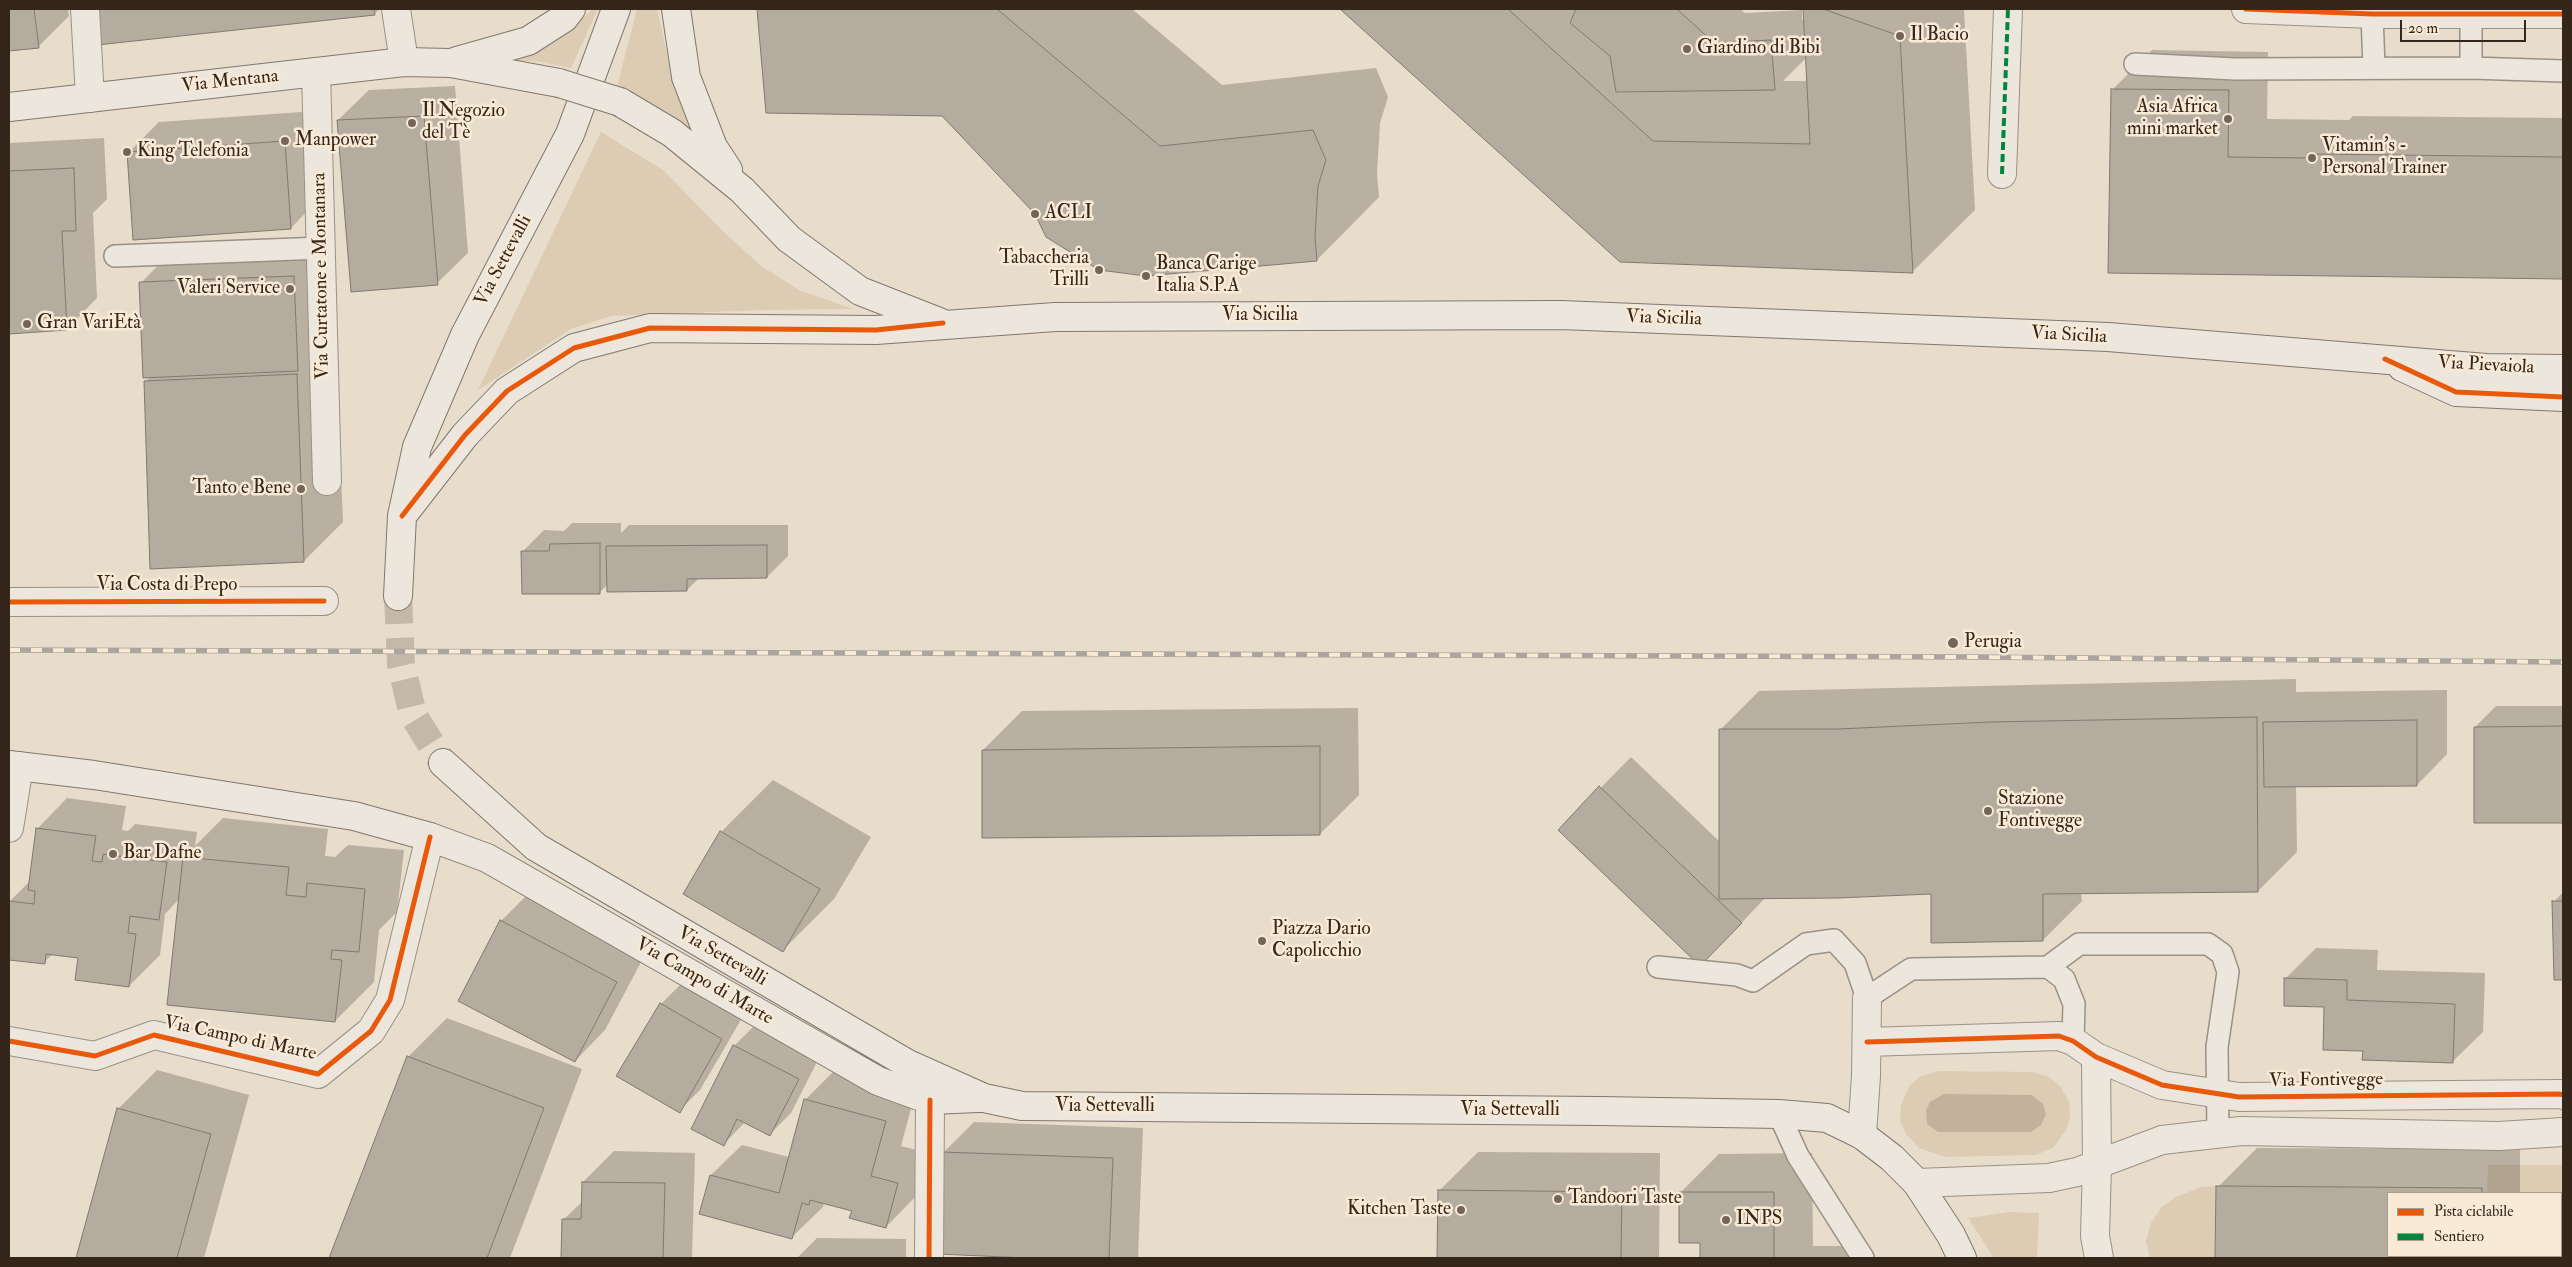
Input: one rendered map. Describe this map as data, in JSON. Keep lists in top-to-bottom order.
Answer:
{
  "streets": {
    "main road": [
      "Via Mentana",
      "Via Settevalli",
      "Via Curtatone e Montanara",
      "Via Sicilia",
      "Via Pievaiola",
      "Via Costa di Prepo",
      "Via Campo di Marte",
      "Via Fontivegge"
    ]
  },
  "crossings": [
    ["Via Mentana", "Via Curtatone e Montanara"],
    ["Via Settevalli", "Via Sicilia"],
    ["Via Settevalli", "Via Campo di Marte"],
    ["Via Sicilia", "Via Pievaiola"]
  ],
  "places": [
    "Il Bacio",
    "Giardino di Bibi",
    "Asia Africa mini market",
    "Il Negozio del Tè",
    "Manpower",
    "King Telefonia",
    "Vitamin's - Personal Trainer",
    "ACLI",
    "Tabaccheria Trilli",
    "Banca Carige Italia S.P.A",
    "Valeri Service",
    "Gran VariEtà",
    "Tanto e Bene",
    "Perugia",
    "Stazione Fontivegge",
    "Bar Dafne",
    "Piazza Dario Capolicchio",
    "Tandoori Taste",
    "Kitchen Taste",
    "INPS"
  ],
  "legend": ["Pista ciclabile", "Sentiero"],
  "scale_bar": "20 m"
}
